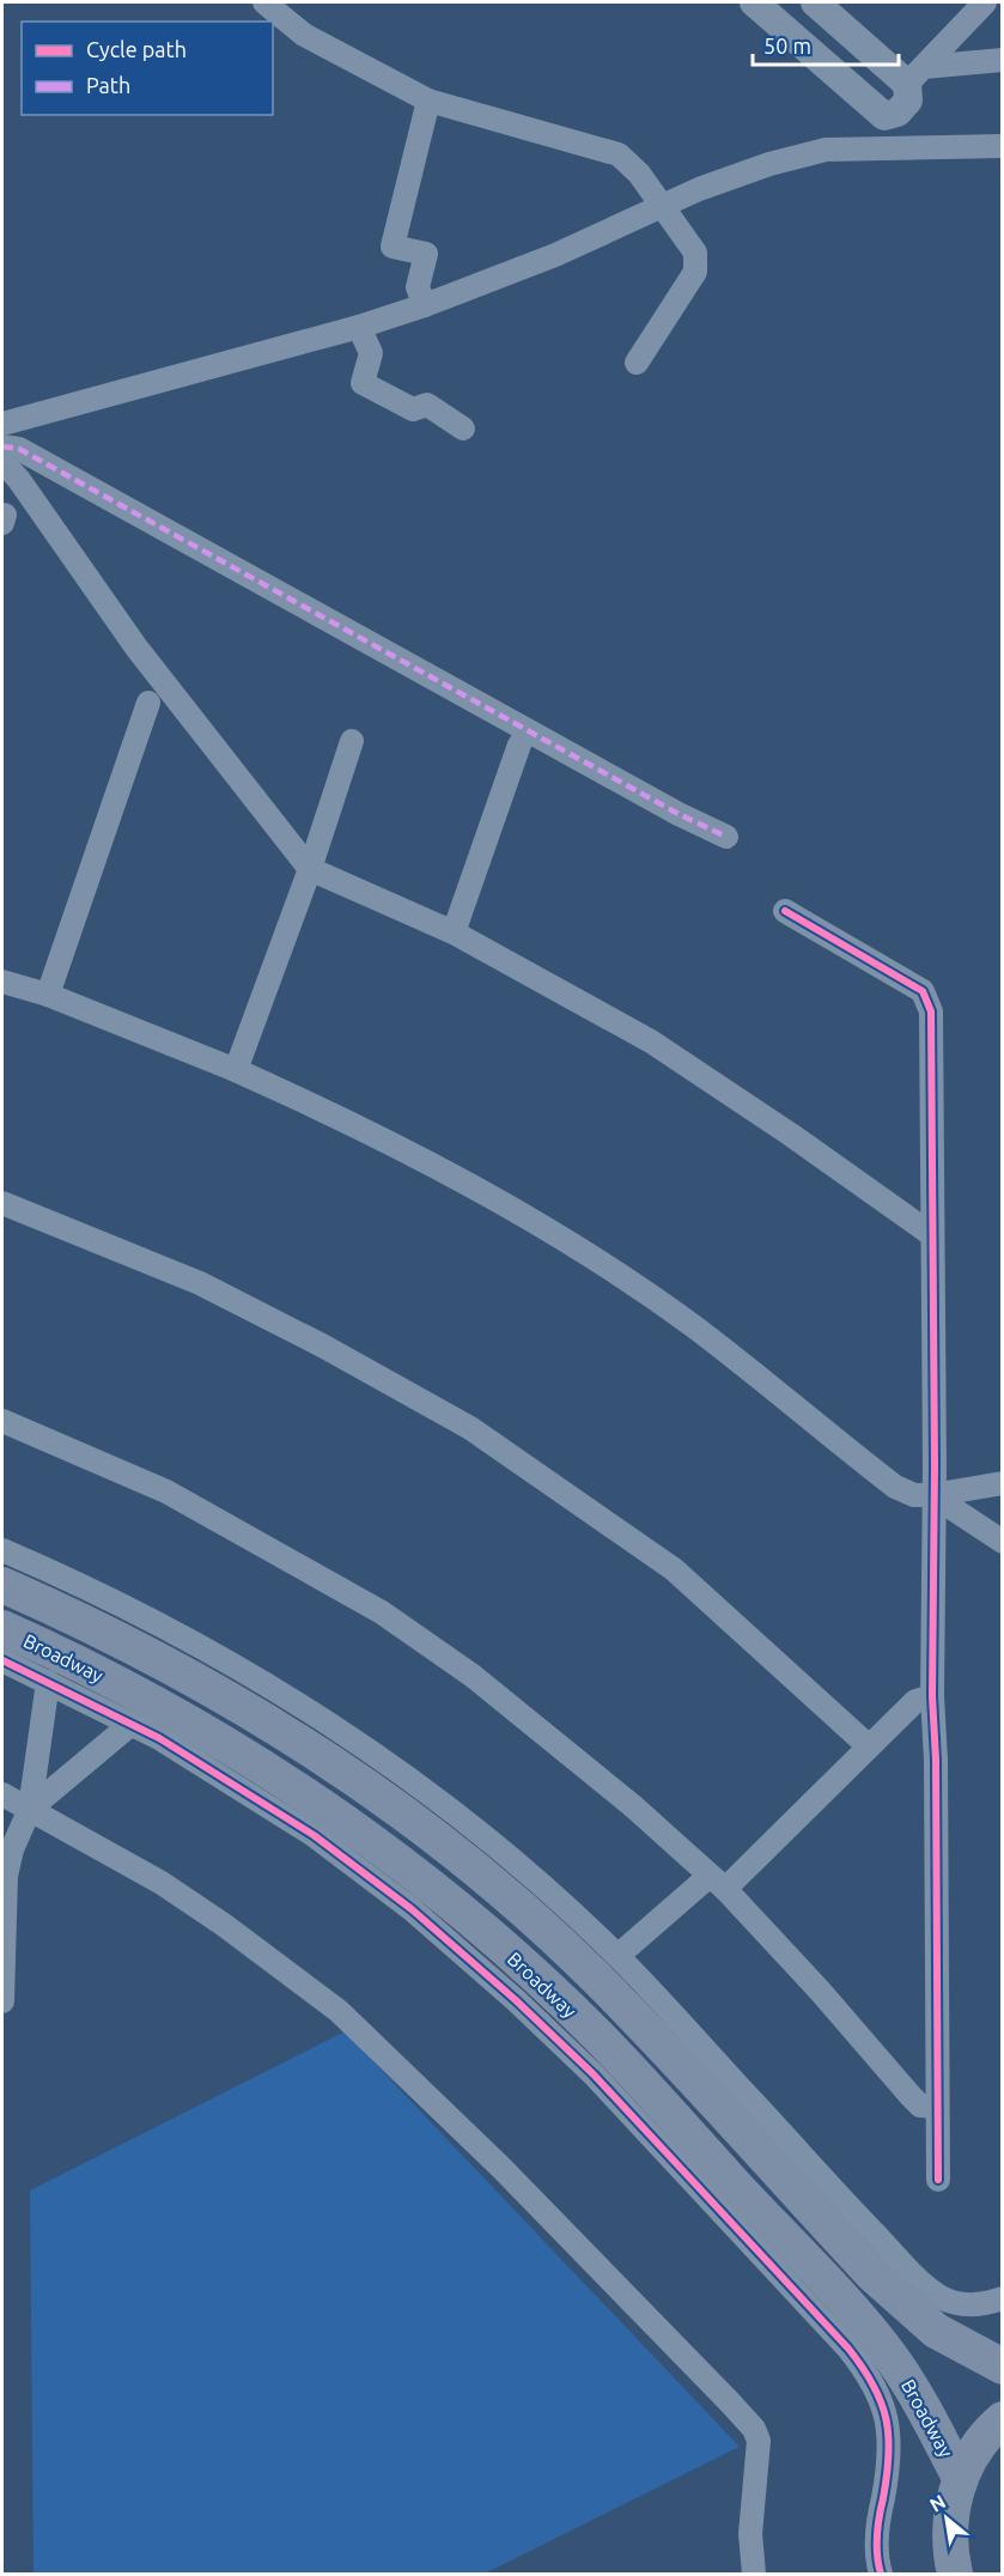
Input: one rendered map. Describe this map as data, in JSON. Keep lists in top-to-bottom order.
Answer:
{
  "streets": {
    "main road": ["Broadway"]
  },
  "legend": ["Cycle path", "Path"],
  "scale_bar": "50 m",
  "north": "top left"
}
